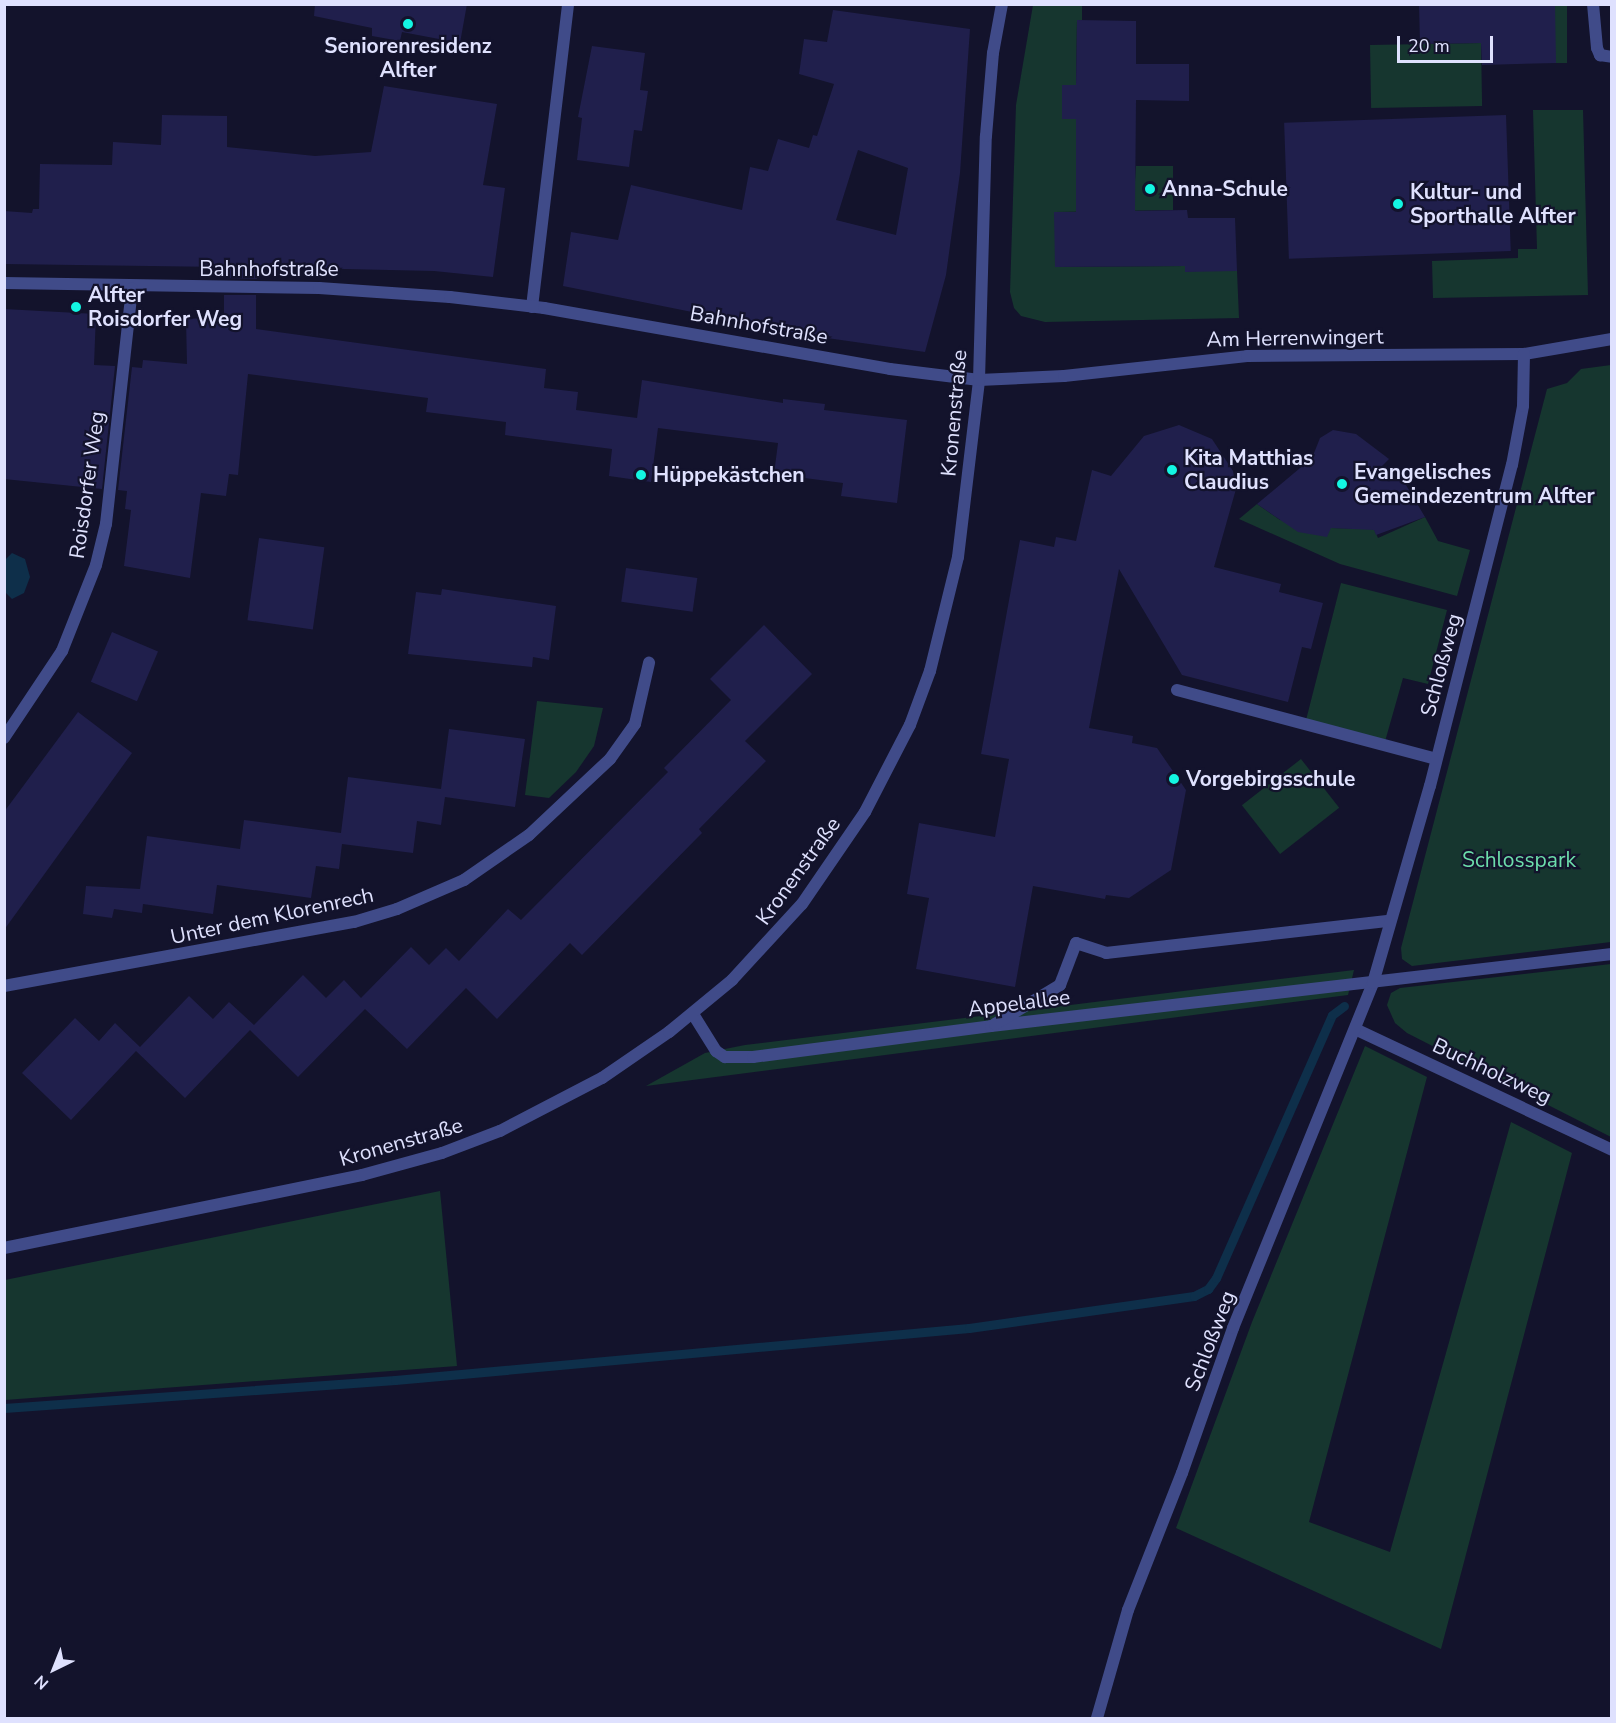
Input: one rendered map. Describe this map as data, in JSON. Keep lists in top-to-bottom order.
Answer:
{
  "streets": {
    "street": [
      "Bahnhofstraße",
      "Am Herrenwingert",
      "Kronenstraße",
      "Roisdorfer Weg",
      "Schloßweg",
      "Unter dem Klorenrech",
      "Appelallee",
      "Buchholzweg"
    ]
  },
  "crossings": [
    ["Bahnhofstraße", "Am Herrenwingert"],
    ["Bahnhofstraße", "Kronenstraße"],
    ["Bahnhofstraße", "Roisdorfer Weg"],
    ["Am Herrenwingert", "Kronenstraße"],
    ["Am Herrenwingert", "Schloßweg"],
    ["Kronenstraße", "Appelallee"],
    ["Schloßweg", "Appelallee"],
    ["Schloßweg", "Buchholzweg"]
  ],
  "parks": ["Schlosspark"],
  "places": [
    "Seniorenresidenz Alfter",
    "Anna-Schule",
    "Kultur- und Sporthalle Alfter",
    "Alfter Roisdorfer Weg",
    "Kita Matthias Claudius",
    "Hüppekästchen",
    "Evangelisches Gemeindezentrum Alfter",
    "Vorgebirgsschule"
  ],
  "scale_bar": "20 m",
  "north": "bottom left"
}
